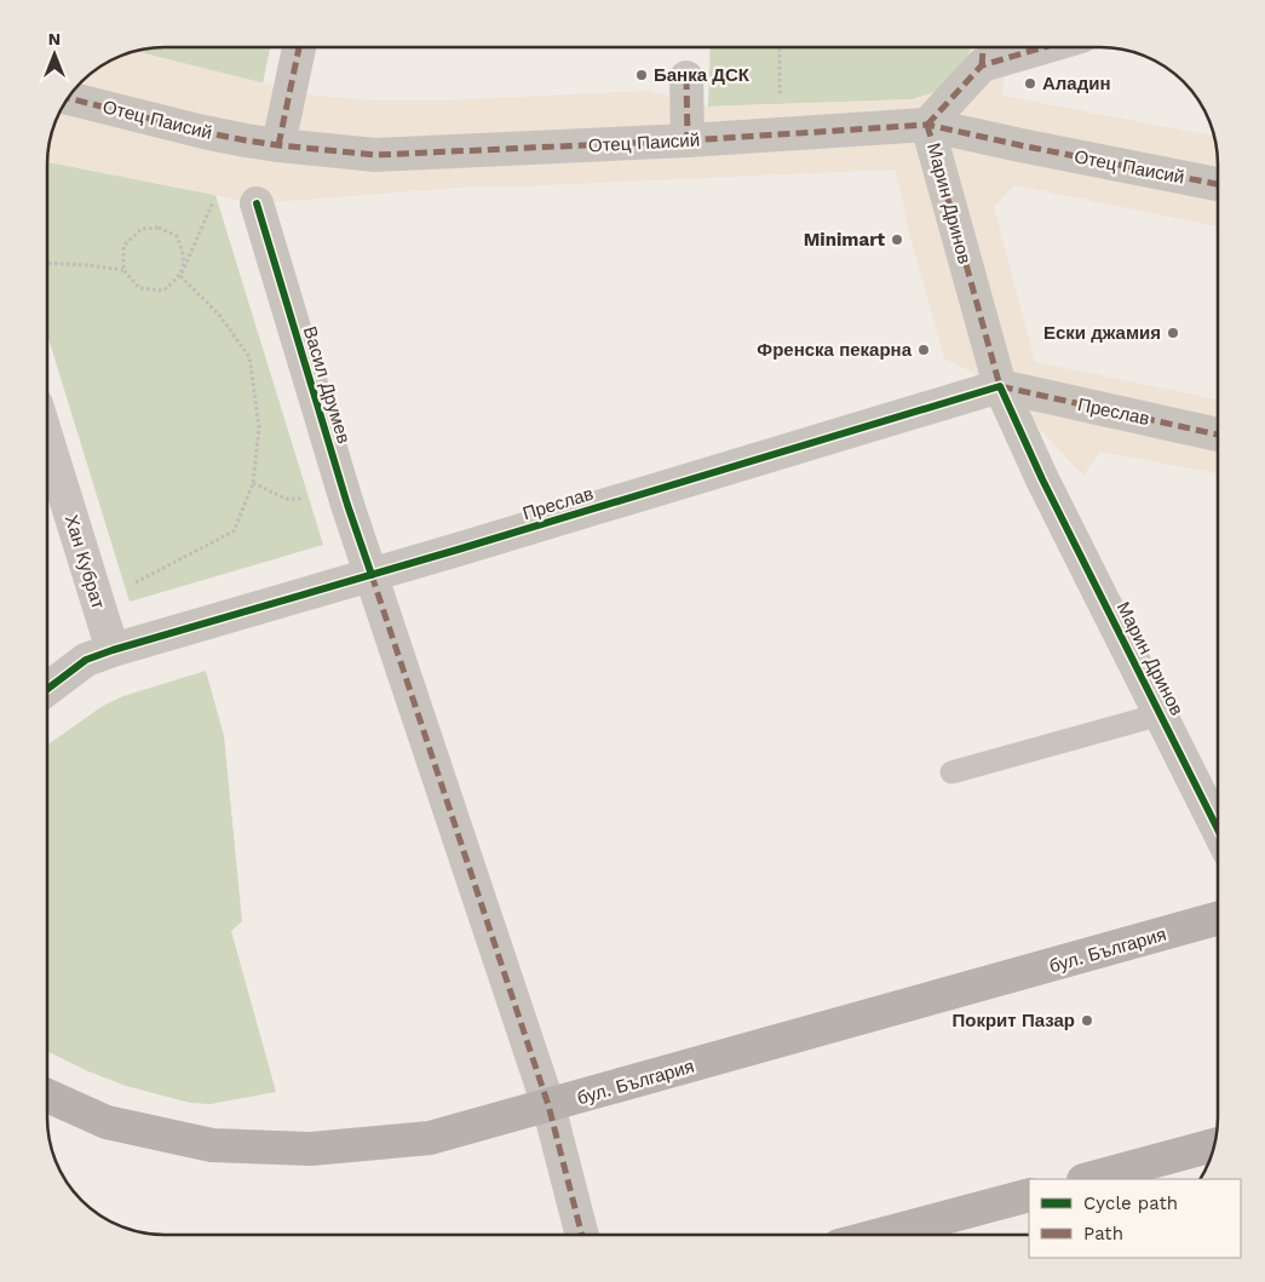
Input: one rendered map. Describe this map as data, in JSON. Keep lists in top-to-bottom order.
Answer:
{
  "streets": {
    "main road": ["бул. България"],
    "street": [
      "Отец Паисий",
      "Марин Дринов",
      "Васил Друмев",
      "Преслав",
      "Хан Кубрат"
    ]
  },
  "crossings": [
    ["Отец Паисий", "Марин Дринов"],
    ["Марин Дринов", "Преслав"],
    ["Васил Друмев", "Преслав"],
    ["Васил Друмев", "бул. България"],
    ["Преслав", "Хан Кубрат"]
  ],
  "places": [
    "Банка ДСК",
    "Аладин",
    "Minimart",
    "Ески джамия",
    "Френска пекарна",
    "Покрит Пазар"
  ],
  "legend": ["Cycle path", "Path"],
  "north": "top"
}
